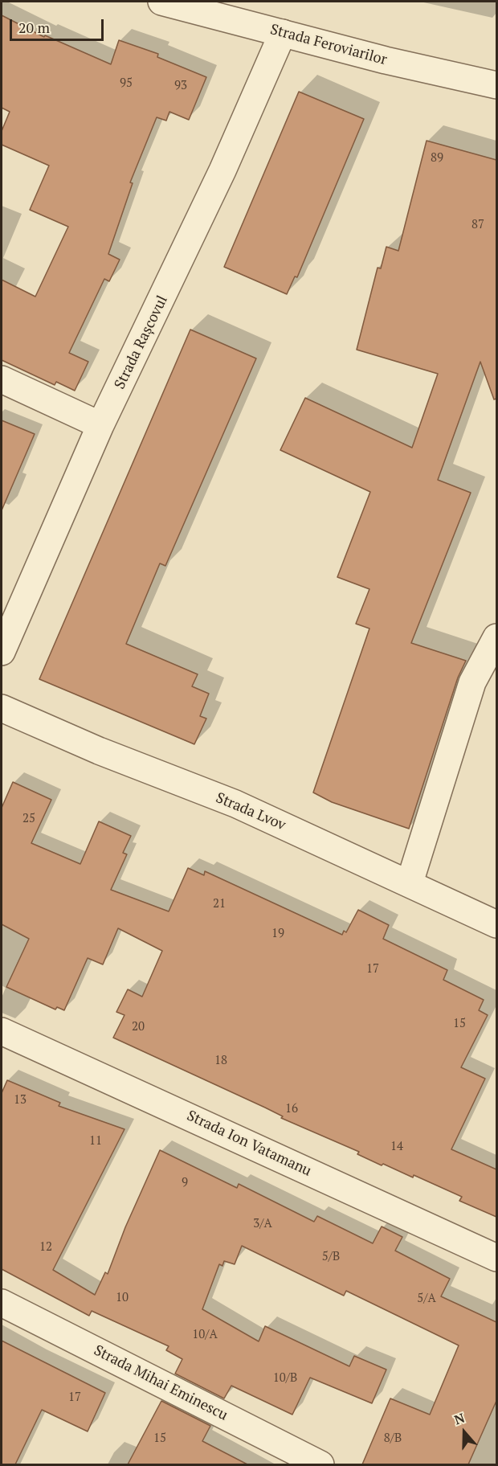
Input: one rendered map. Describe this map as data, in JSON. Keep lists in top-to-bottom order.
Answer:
{
  "streets": {
    "street": [
      "Strada Feroviarilor",
      "Strada Rașcovul",
      "Strada Lvov",
      "Strada Ion Vatamanu",
      "Strada Mihai Eminescu"
    ]
  },
  "crossings": [
    ["Strada Feroviarilor", "Strada Rașcovul"]
  ],
  "house_numbers": [
    "95",
    "93",
    "89",
    "87",
    "25",
    "21",
    "19",
    "17",
    "15",
    "20",
    "18",
    "13",
    "16",
    "11",
    "14",
    "9",
    "3/A",
    "12",
    "5/B",
    "10",
    "5/A",
    "10/A",
    "10/B",
    "17",
    "15",
    "8/B"
  ],
  "scale_bar": "20 m",
  "north": "top"
}
